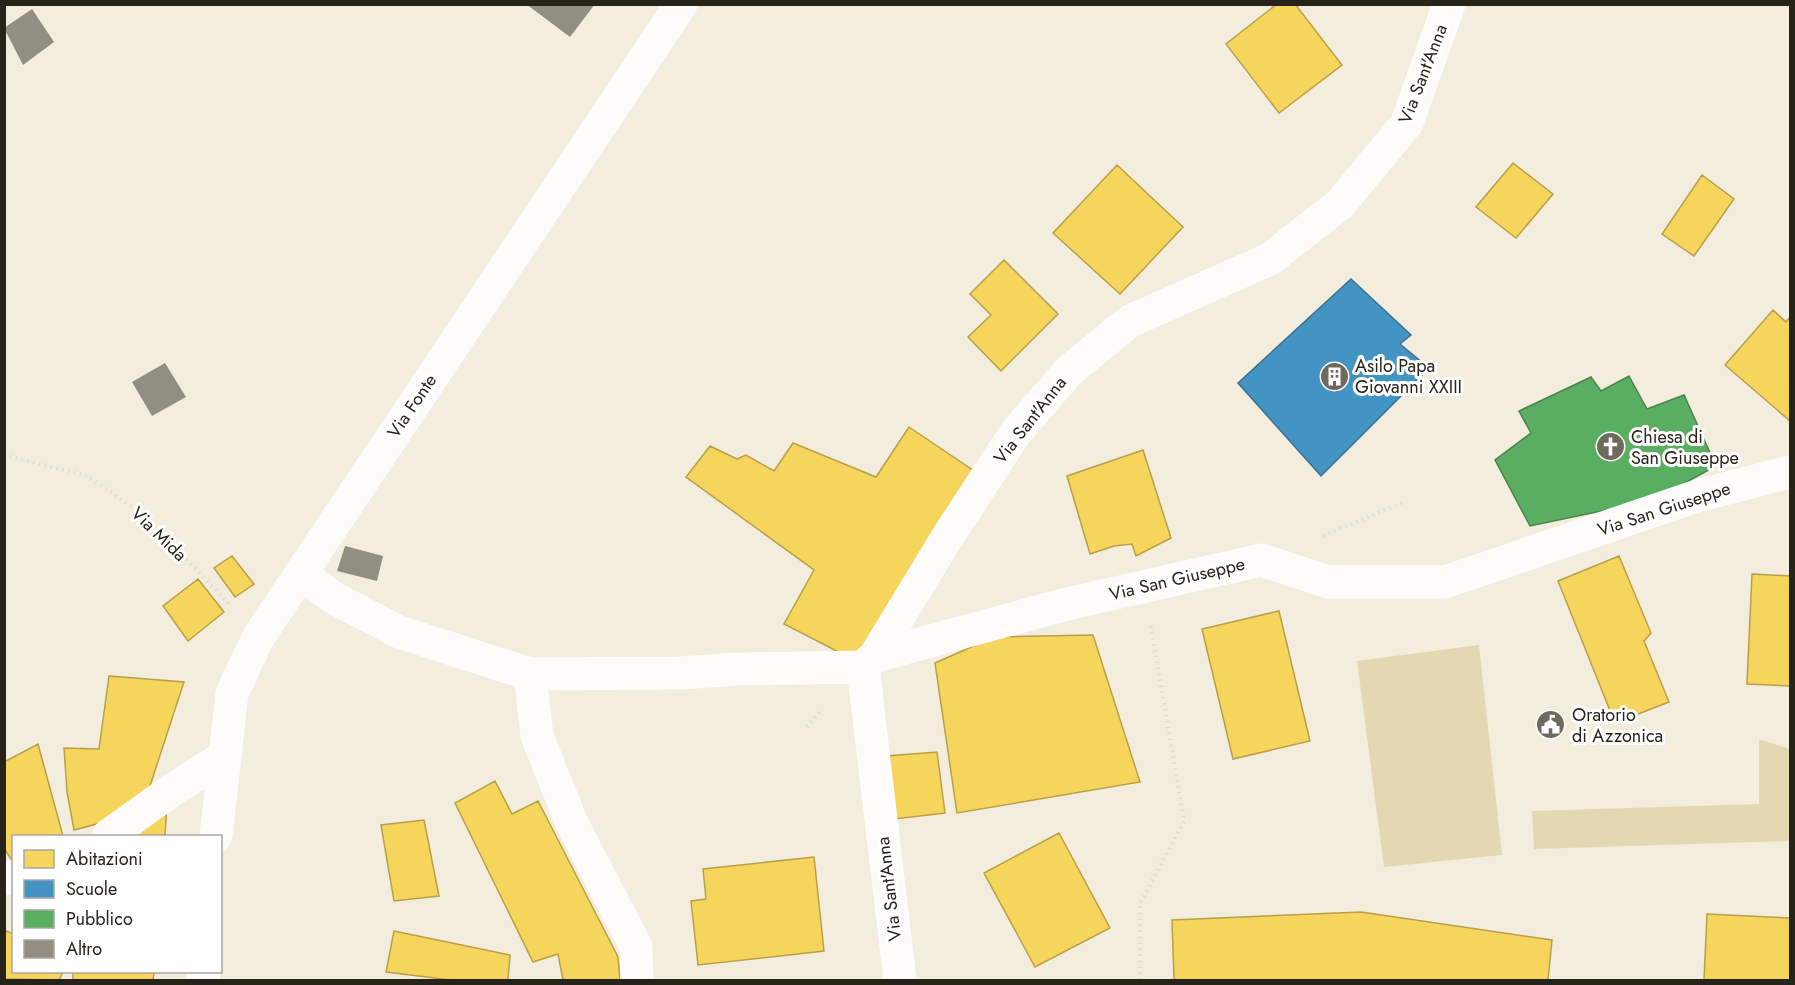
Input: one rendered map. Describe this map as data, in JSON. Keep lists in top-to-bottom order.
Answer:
{
  "streets": {
    "street": ["Via Sant'Anna", "Via Fonte", "Via San Giuseppe"],
    "path": ["Via Mida"]
  },
  "crossings": [
    ["Via Sant'Anna", "Via San Giuseppe"],
    ["Via Fonte", "Via San Giuseppe"],
    ["Via Fonte", "Via Mida"]
  ],
  "places": {
    "building": ["Asilo Papa Giovanni XXIII"],
    "church": ["Chiesa di San Giuseppe"],
    "public building": ["Oratorio di Azzonica"]
  },
  "legend": [
    "Abitazioni",
    "Scuole",
    "Pubblico",
    "Altro"
  ]
}
